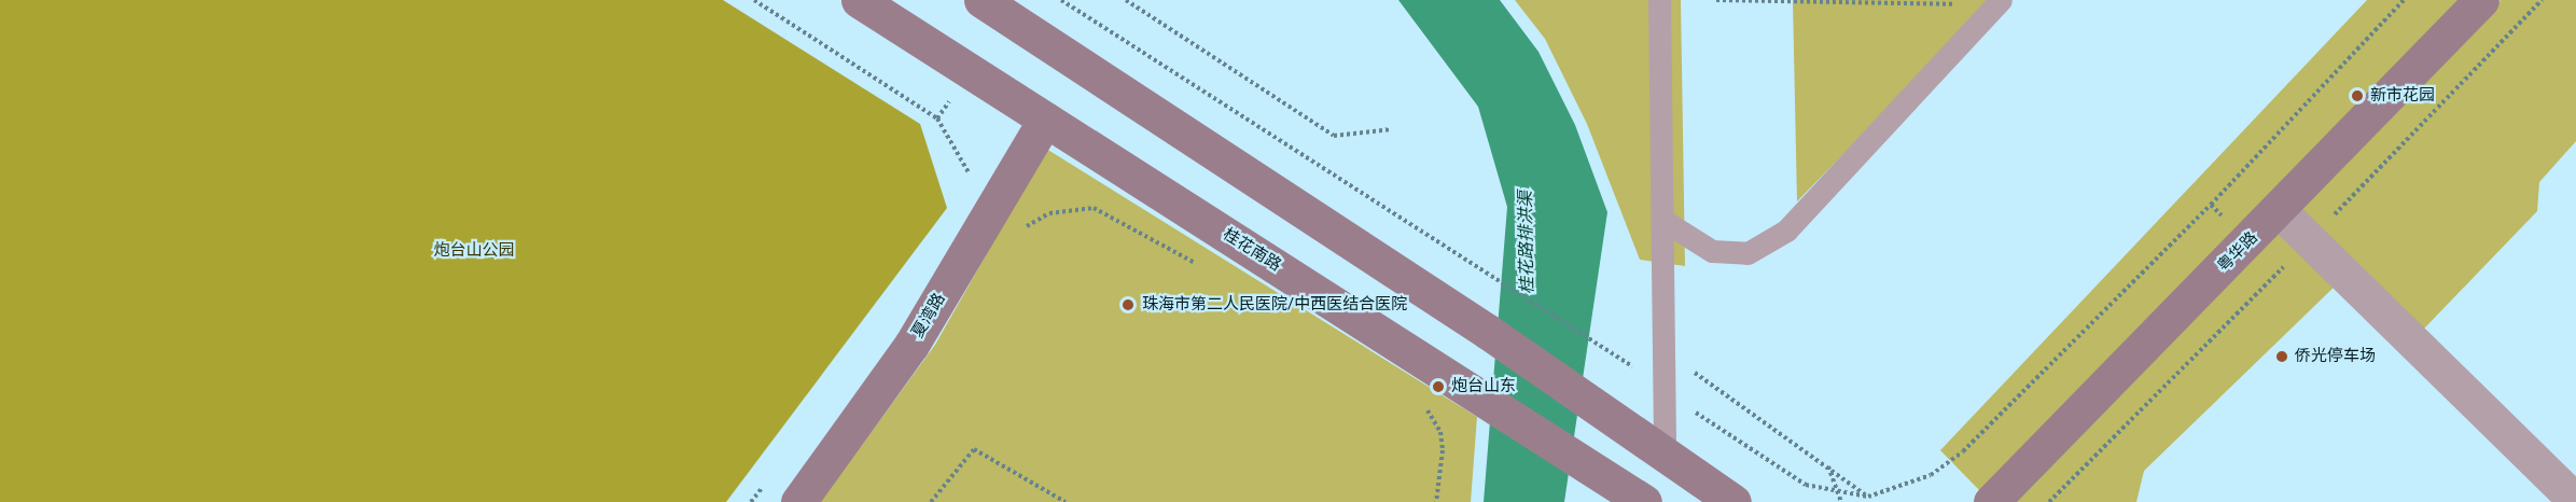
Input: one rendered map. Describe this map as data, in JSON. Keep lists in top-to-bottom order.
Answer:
{
  "streets": {
    "main road": ["桂花南路", "粤华路", "夏湾路"]
  },
  "crossings": [
    ["桂花南路", "夏湾路"]
  ],
  "water": ["桂花路排洪渠"],
  "parks": ["炮台山公园"],
  "places": [
    "新市花园",
    "珠海市第二人民医院/中西医结合医院",
    "侨光停车场",
    "炮台山东"
  ]
}
